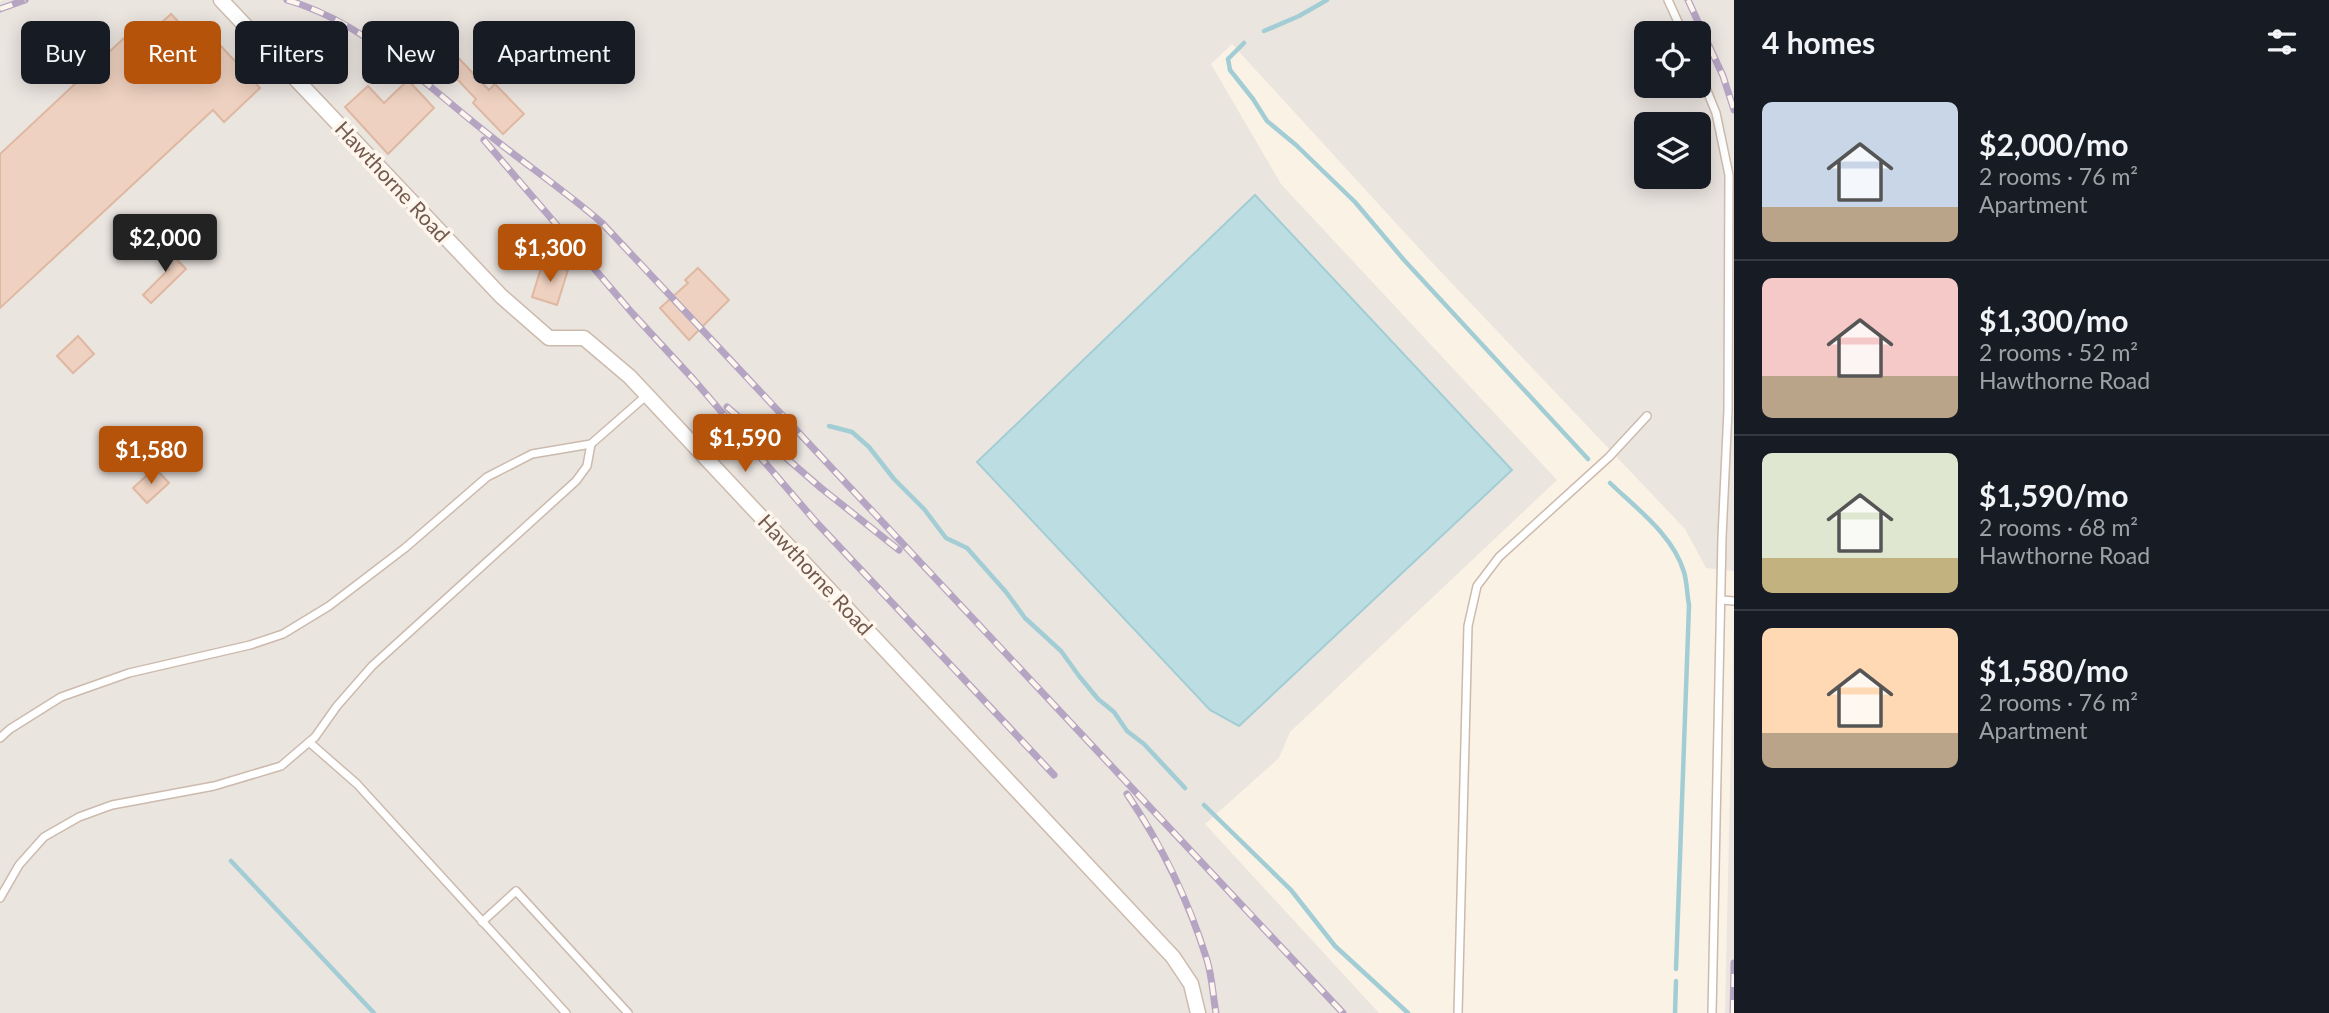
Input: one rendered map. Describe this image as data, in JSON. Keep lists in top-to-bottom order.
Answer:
{
  "streets": {
    "street": ["Hawthorne Road"]
  },
  "page": {
    "heading": "4 homes",
    "chip": [
      "Buy",
      "Rent",
      "Filters",
      "New",
      "Apartment"
    ],
    "list": [
      {
        "name": "$2,000/mo",
        "note": "2 rooms · 76 m² · Apartment"
      },
      {
        "name": "$1,300/mo",
        "note": "2 rooms · 52 m² · Hawthorne Road"
      },
      {
        "name": "$1,590/mo",
        "note": "2 rooms · 68 m² · Hawthorne Road"
      },
      {
        "name": "$1,580/mo",
        "note": "2 rooms · 76 m² · Apartment"
      }
    ],
    "price": [
      "$2,000",
      "$1,300",
      "$1,590",
      "$1,580"
    ]
  }
}
